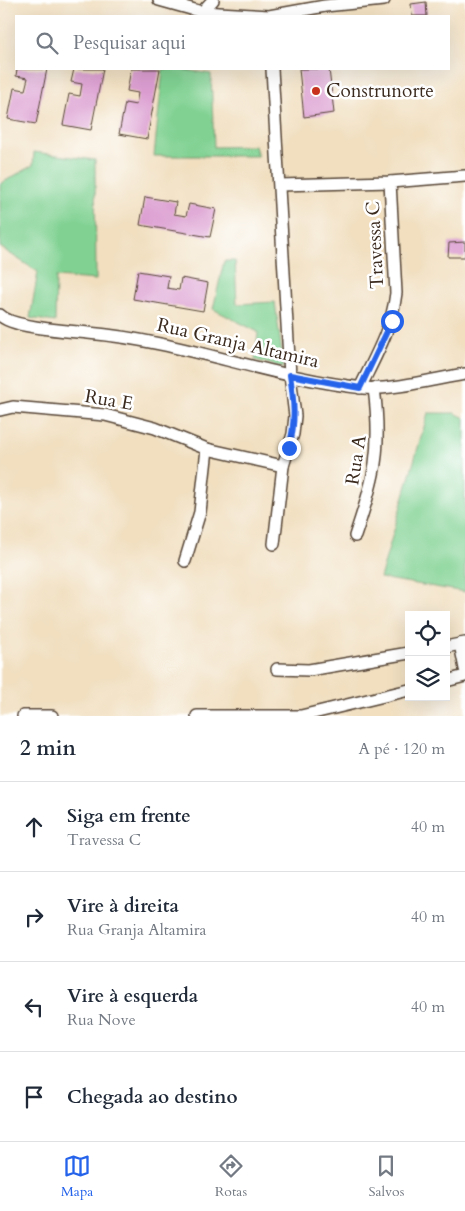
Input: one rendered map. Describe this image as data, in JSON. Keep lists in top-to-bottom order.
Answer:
{
  "streets": {
    "street": [
      "Travessa C",
      "Rua Granja Altamira",
      "Rua E",
      "Rua A"
    ]
  },
  "crossings": [
    ["Travessa C", "Rua Granja Altamira"],
    ["Rua Granja Altamira", "Rua A"]
  ],
  "places": ["Construnorte"],
  "page": {
    "search": "Pesquisar aqui",
    "heading": ["2 min", "A pé · 120 m"],
    "list": [
      ["Siga em frente", "Travessa C", "40 m"],
      ["Vire à direita", "Rua Granja Altamira", "40 m"],
      ["Vire à esquerda", "Rua Nove", "40 m"],
      "Chegada ao destino"
    ],
    "nav": ["Mapa", "Rotas", "Salvos"]
  }
}
